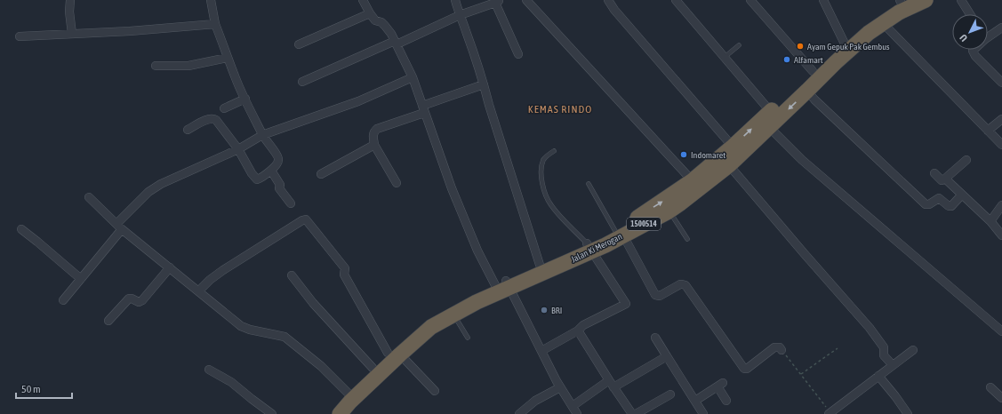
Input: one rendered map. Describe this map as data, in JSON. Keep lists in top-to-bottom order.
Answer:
{
  "streets": {
    "highway": ["1500514", "Jalan Ki Merogan"]
  },
  "districts": ["KEMAS RINDO"],
  "places": [
    "Ayam Gepuk Pak Gembus",
    "Alfamart",
    "Indomaret",
    "BRI"
  ],
  "scale_bar": "50 m",
  "north": "bottom left"
}
